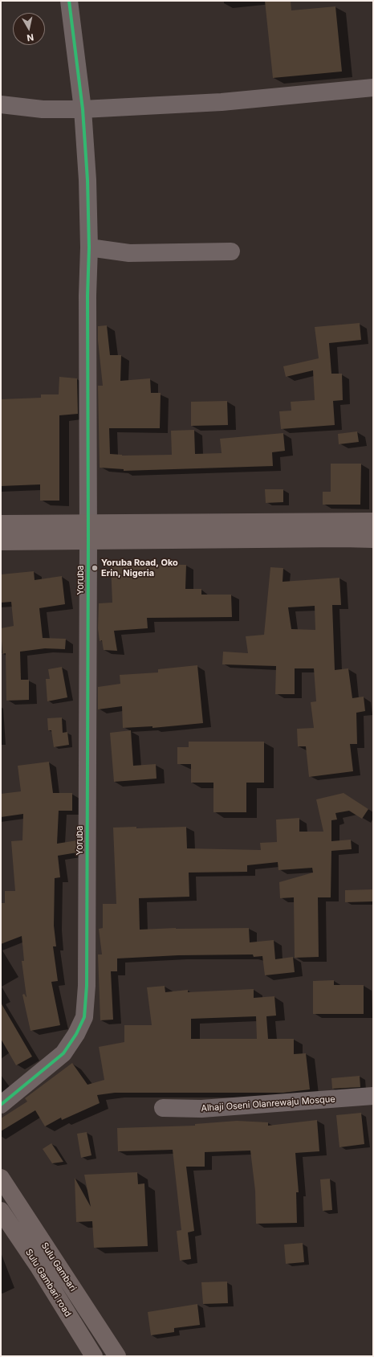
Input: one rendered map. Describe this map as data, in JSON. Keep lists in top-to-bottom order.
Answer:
{
  "streets": {
    "main road": ["Sulu Gambari", "Sulu Gambari road"],
    "street": ["Yoruba", "Alhaji Oseni Olanrewaju Mosque"]
  },
  "places": ["Yoruba Road, Oko Erin, Nigeria"],
  "north": "bottom"
}
